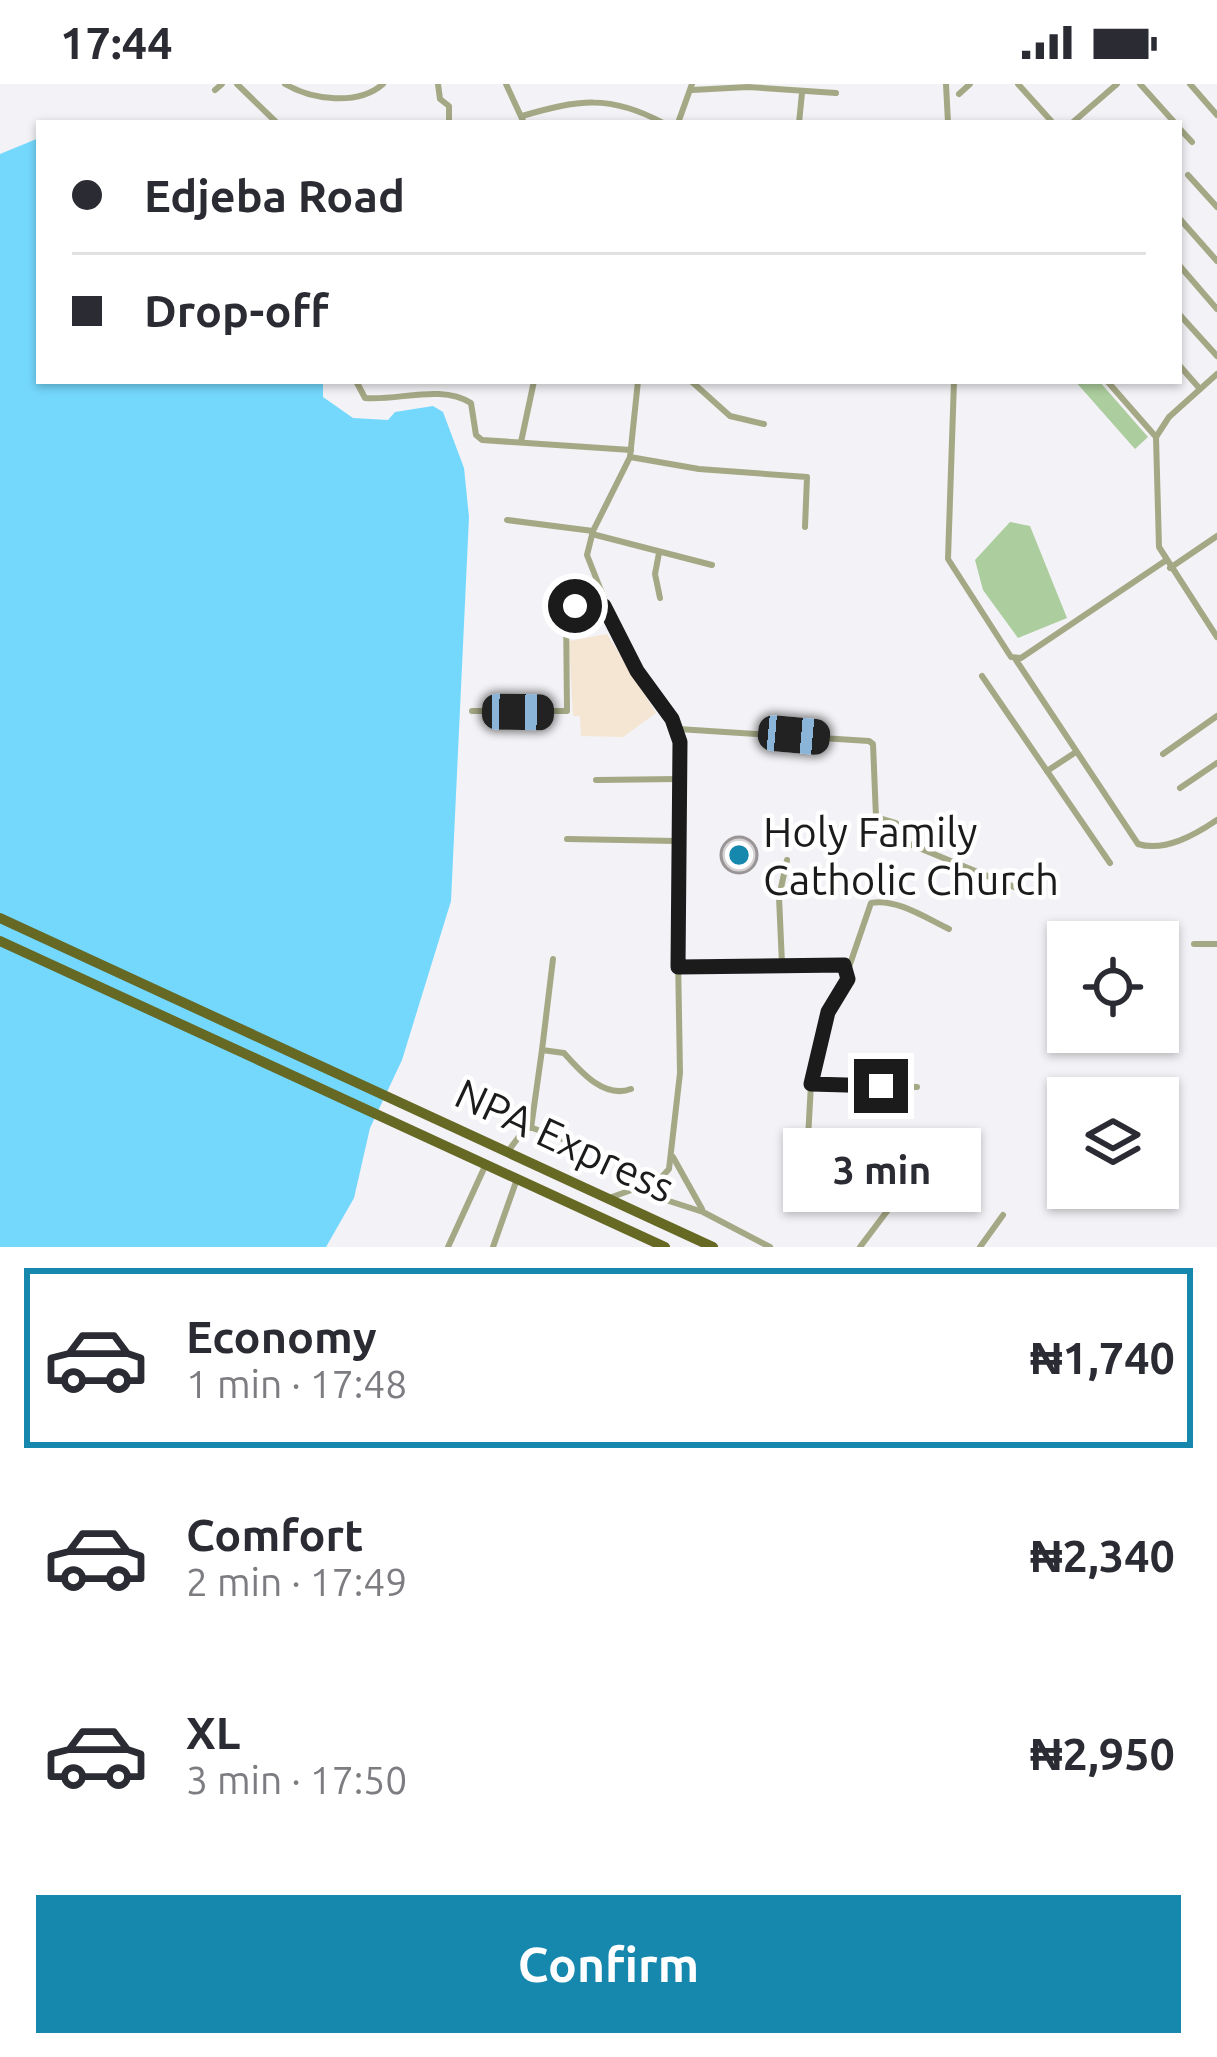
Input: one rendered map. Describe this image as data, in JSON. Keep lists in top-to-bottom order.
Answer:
{
  "streets": {
    "main road": ["NPA Express"]
  },
  "places": ["Holy Family Catholic Church"],
  "page": {
    "status": "17:44",
    "banner": ["Edjeba Road", "Drop-off"],
    "bubble": "3 min",
    "list": [
      {
        "name": "Economy",
        "note": "1 min · 17:48",
        "value": "₦1,740"
      },
      {
        "name": "Comfort",
        "note": "2 min · 17:49",
        "value": "₦2,340"
      },
      {
        "name": "XL",
        "note": "3 min · 17:50",
        "value": "₦2,950"
      }
    ],
    "buttons": "Confirm"
  }
}
